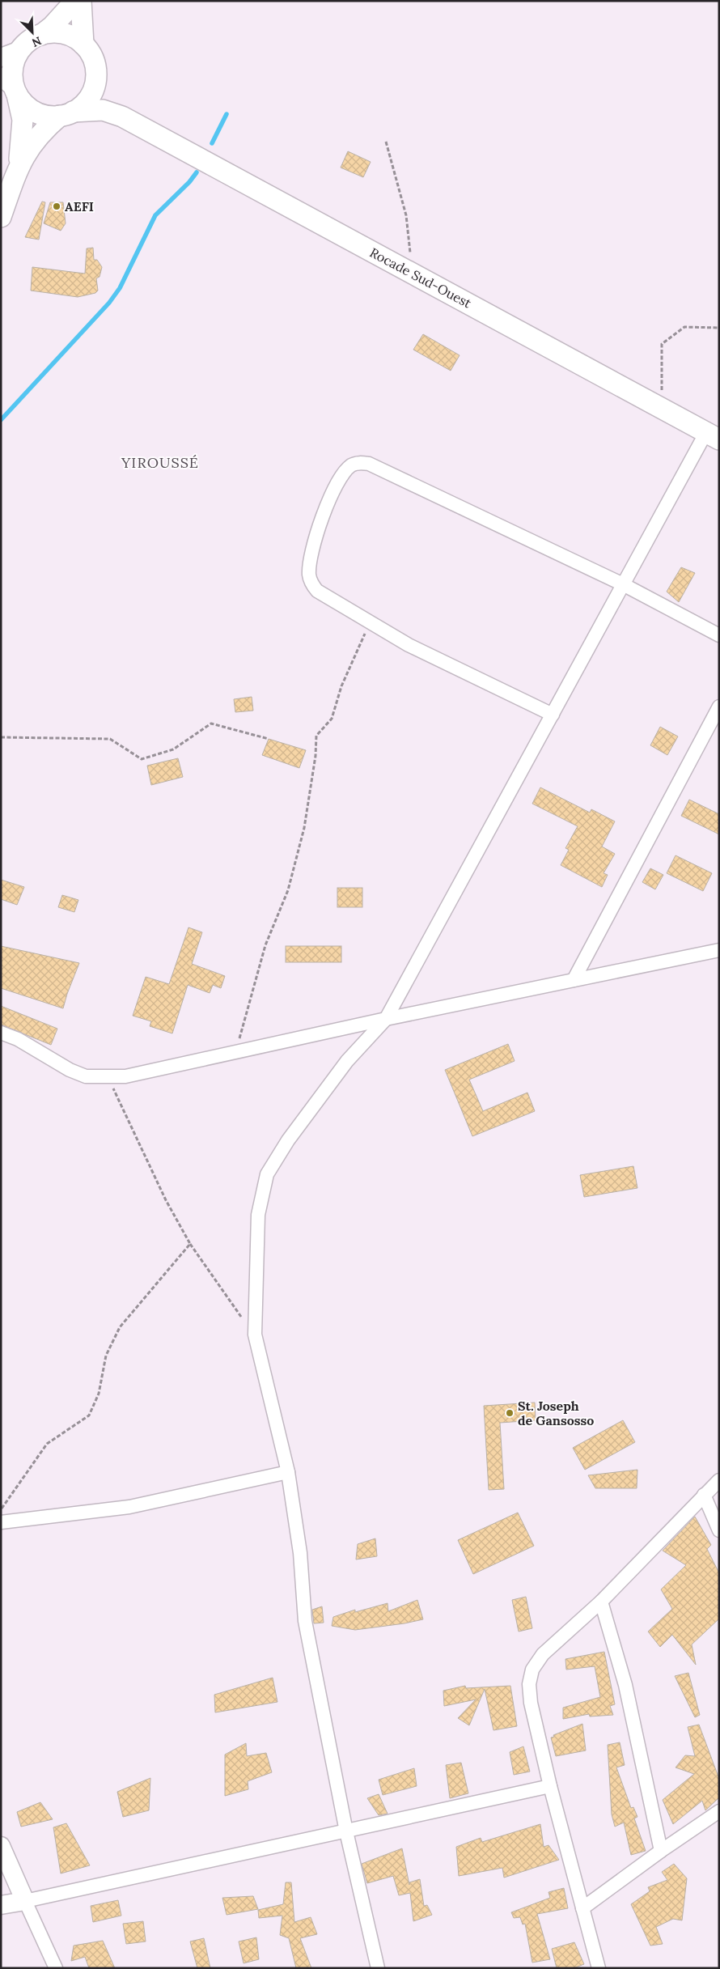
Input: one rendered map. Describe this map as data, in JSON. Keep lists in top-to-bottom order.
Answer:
{
  "streets": {
    "main road": ["Rocade Sud-Ouest"]
  },
  "districts": ["YIROUSSÉ"],
  "places": ["AEFI", "St. Joseph de Gansosso"],
  "north": "bottom right"
}
